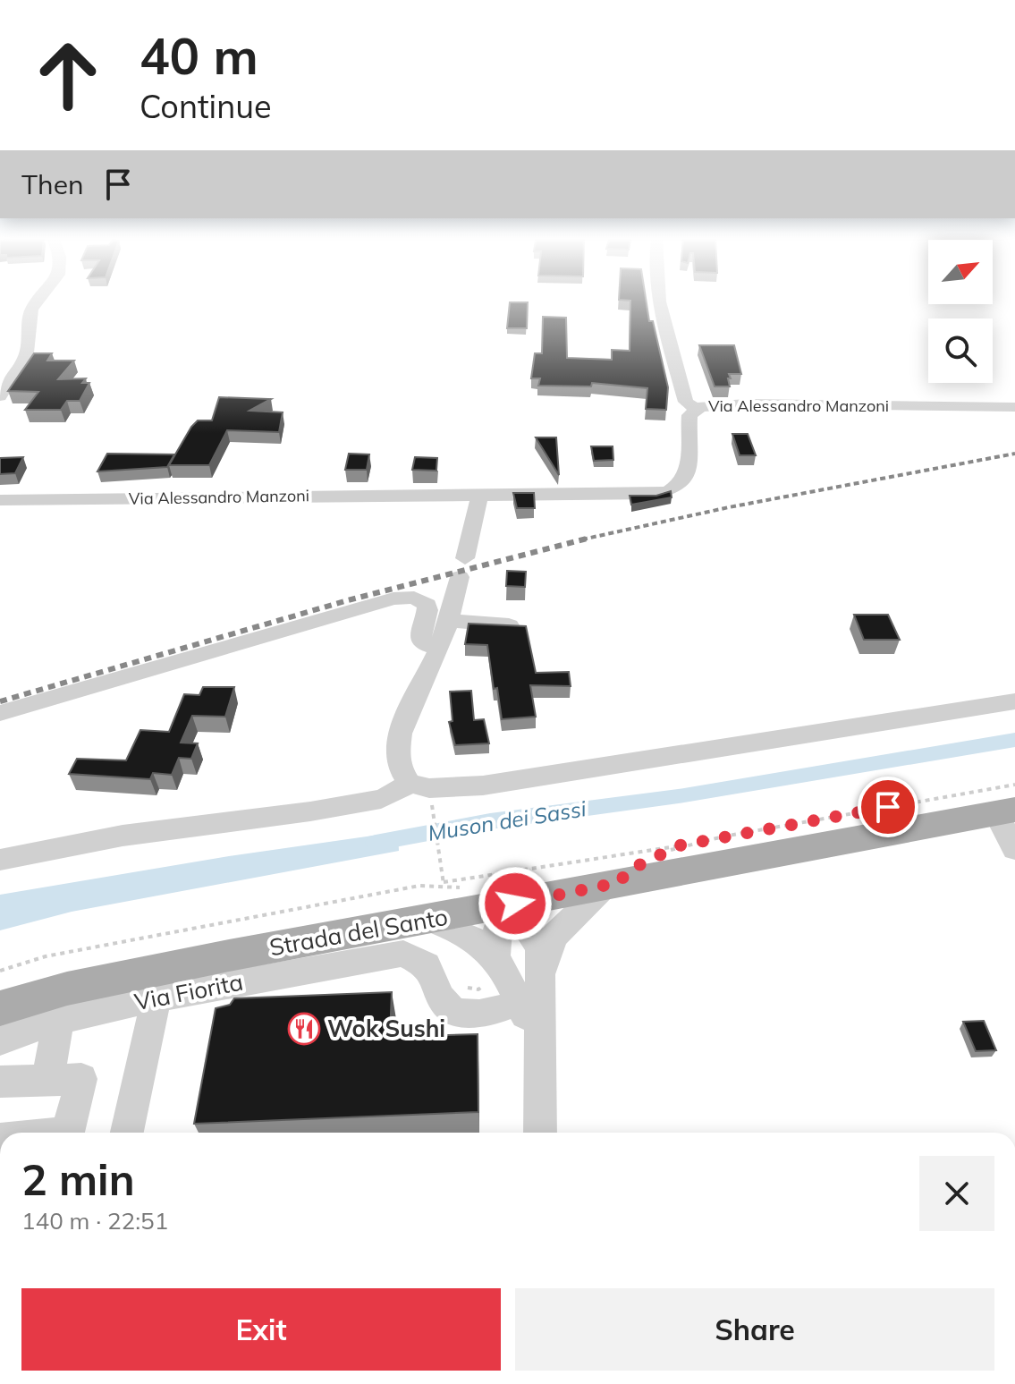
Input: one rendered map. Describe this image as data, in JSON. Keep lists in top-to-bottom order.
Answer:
{
  "streets": {
    "main road": ["Strada del Santo"],
    "street": ["Via Alessandro Manzoni", "Via Fiorita"]
  },
  "water": ["Muson dei Sassi"],
  "places": {
    "restaurant": ["Wok Sushi"]
  },
  "north": "top right",
  "page": {
    "turn": ["40 m", "Continue"],
    "then": "Then",
    "heading": ["2 min", "140 m · 22:51"],
    "buttons": ["Exit", "Share"]
  }
}
